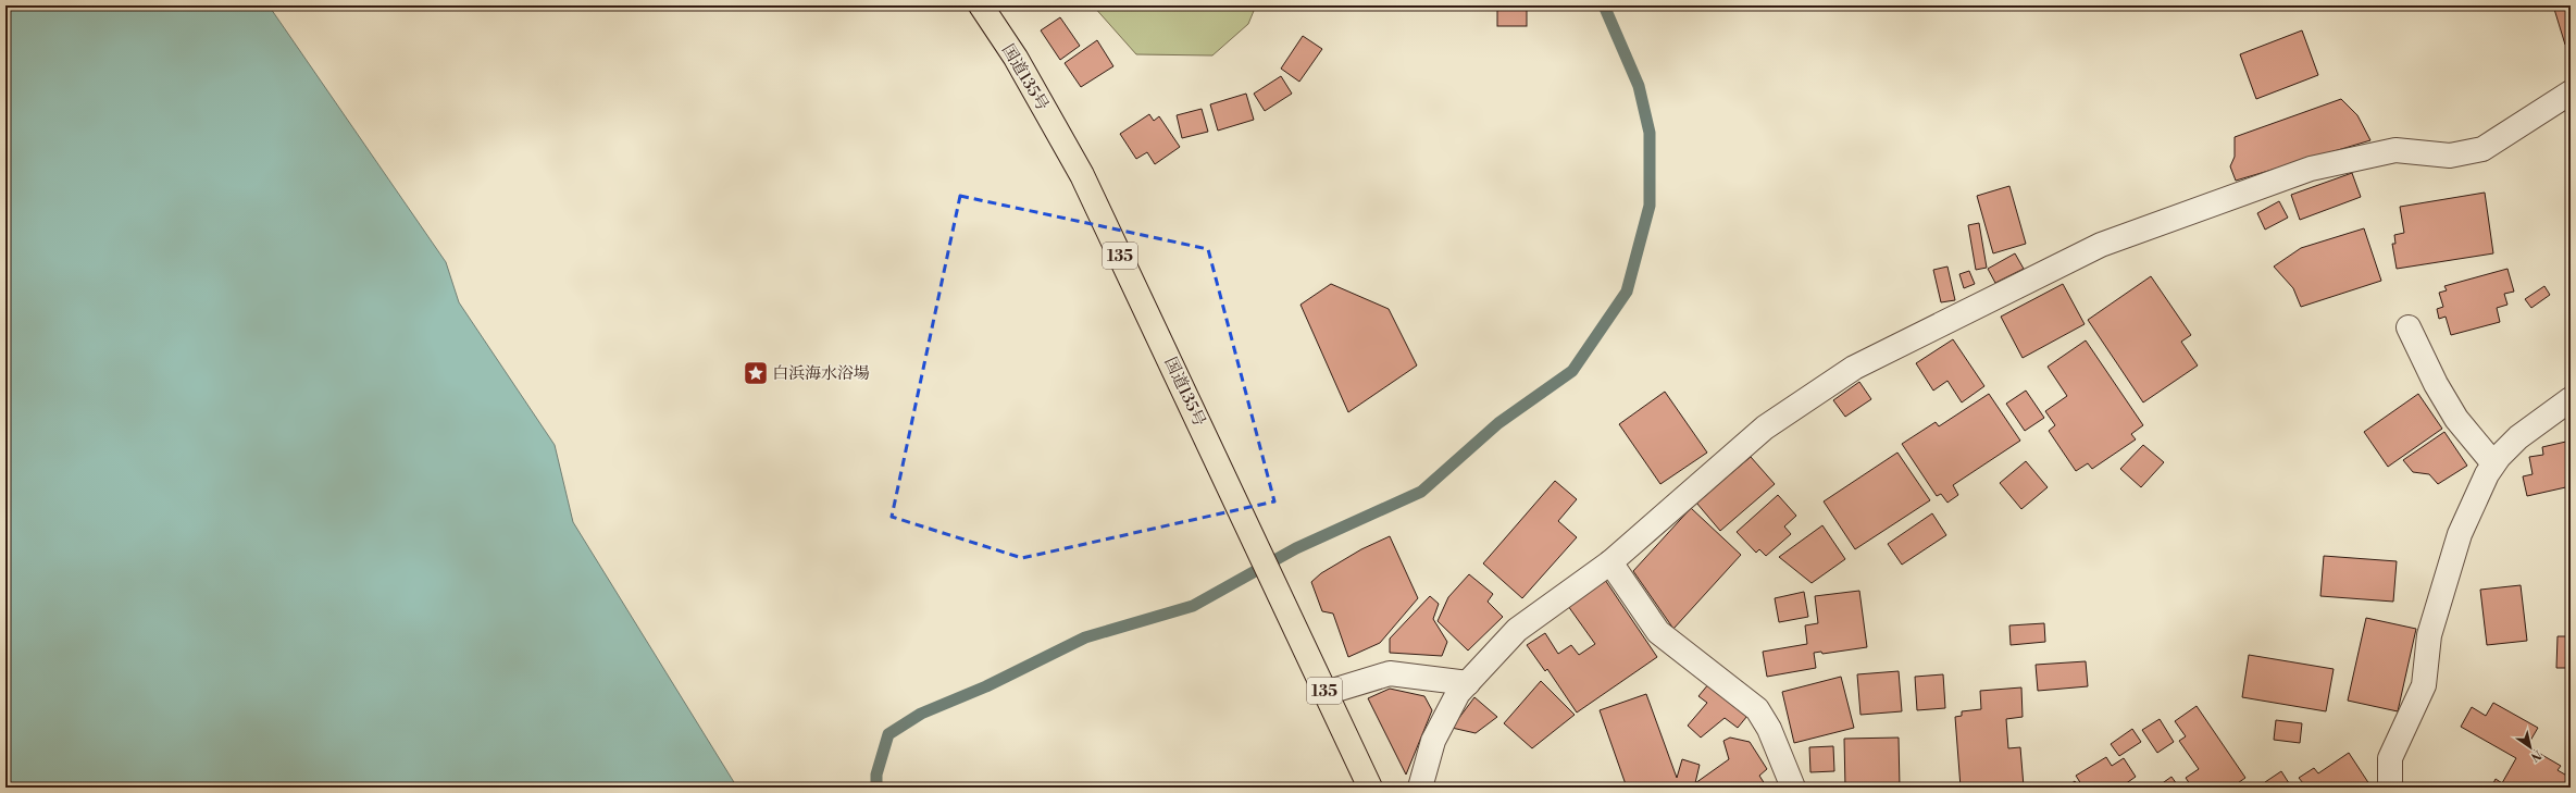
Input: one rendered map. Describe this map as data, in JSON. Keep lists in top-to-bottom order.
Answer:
{
  "streets": {
    "highway": ["国道135号", "135"]
  },
  "places": {
    "place": ["白浜海水浴場"]
  },
  "north": "bottom right"
}
